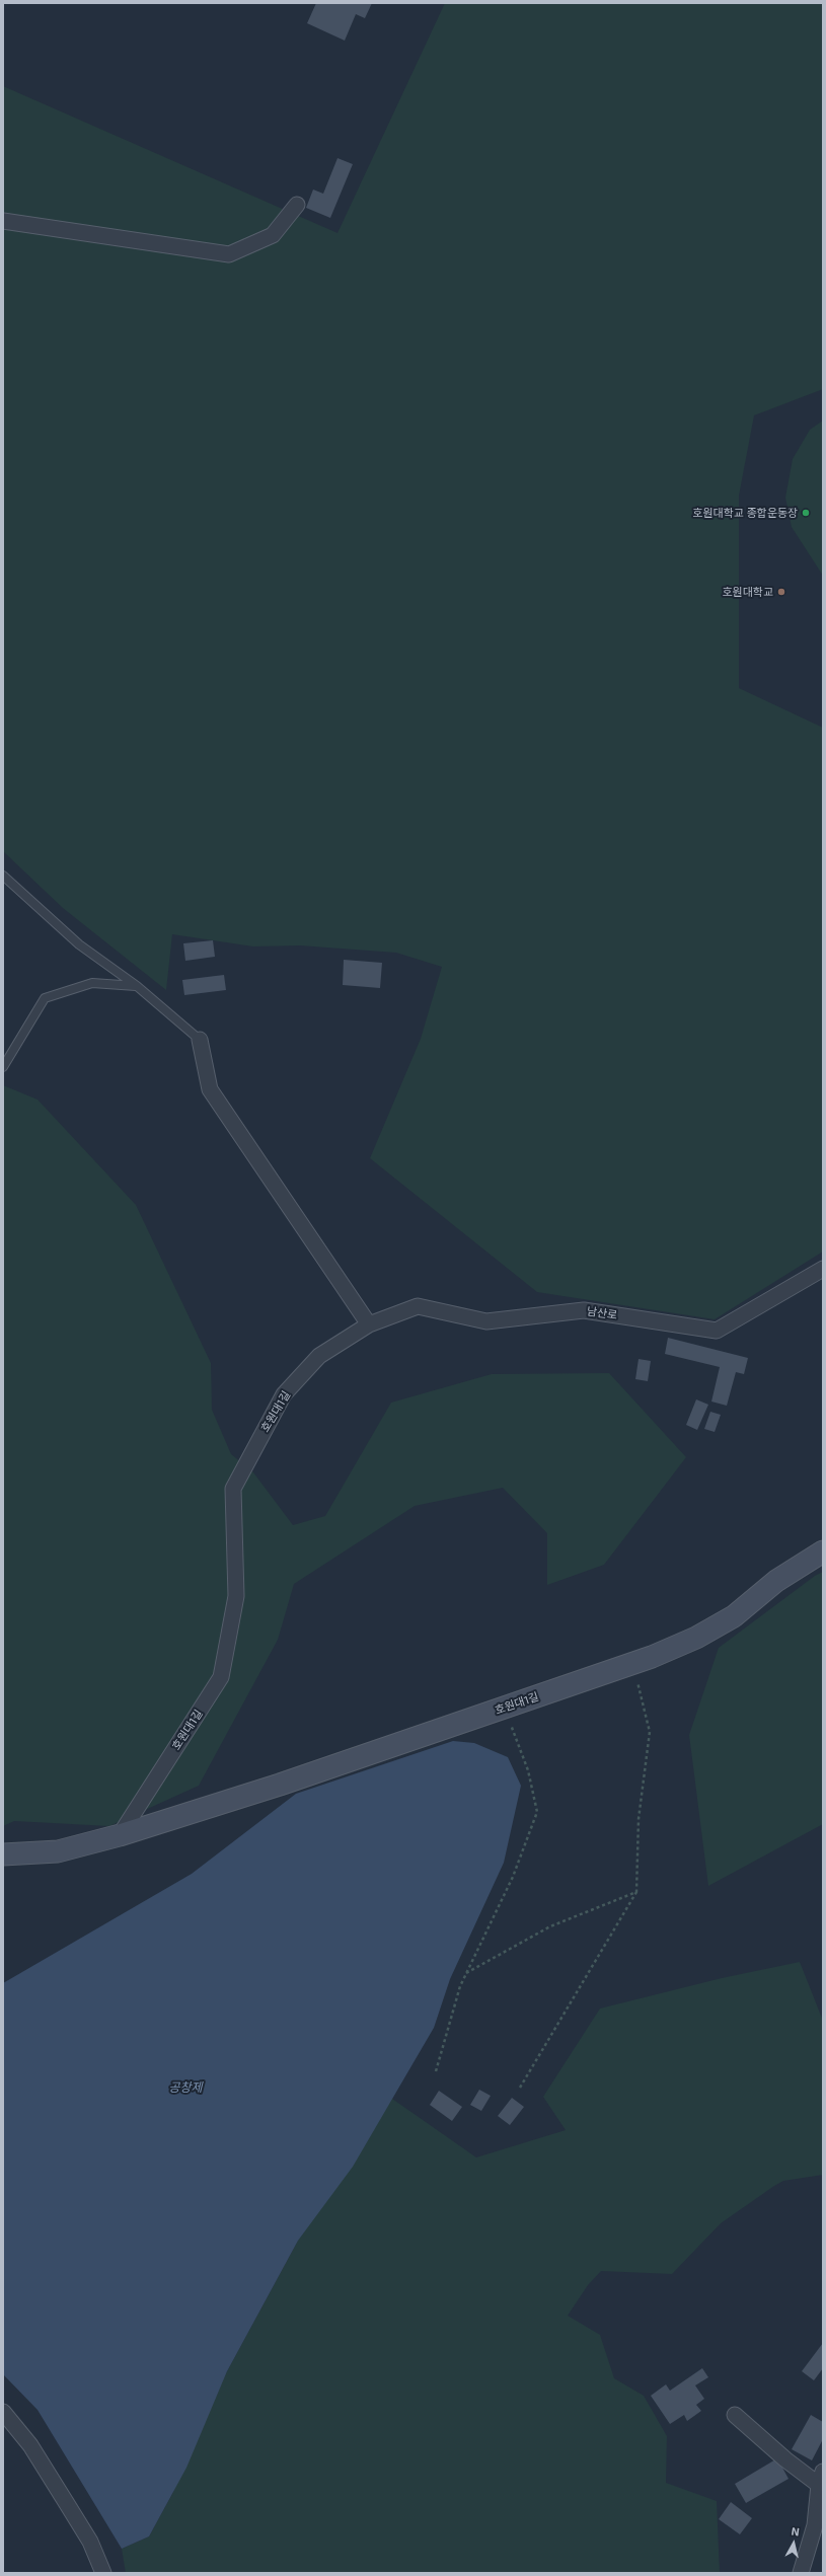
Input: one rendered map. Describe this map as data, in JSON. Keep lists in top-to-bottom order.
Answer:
{
  "streets": {
    "street": ["남산로", "호원대1길"]
  },
  "crossings": [
    ["남산로", "호원대1길"]
  ],
  "water": ["공창제"],
  "places": ["호원대학교 종합운동장", "호원대학교"],
  "north": "top"
}
